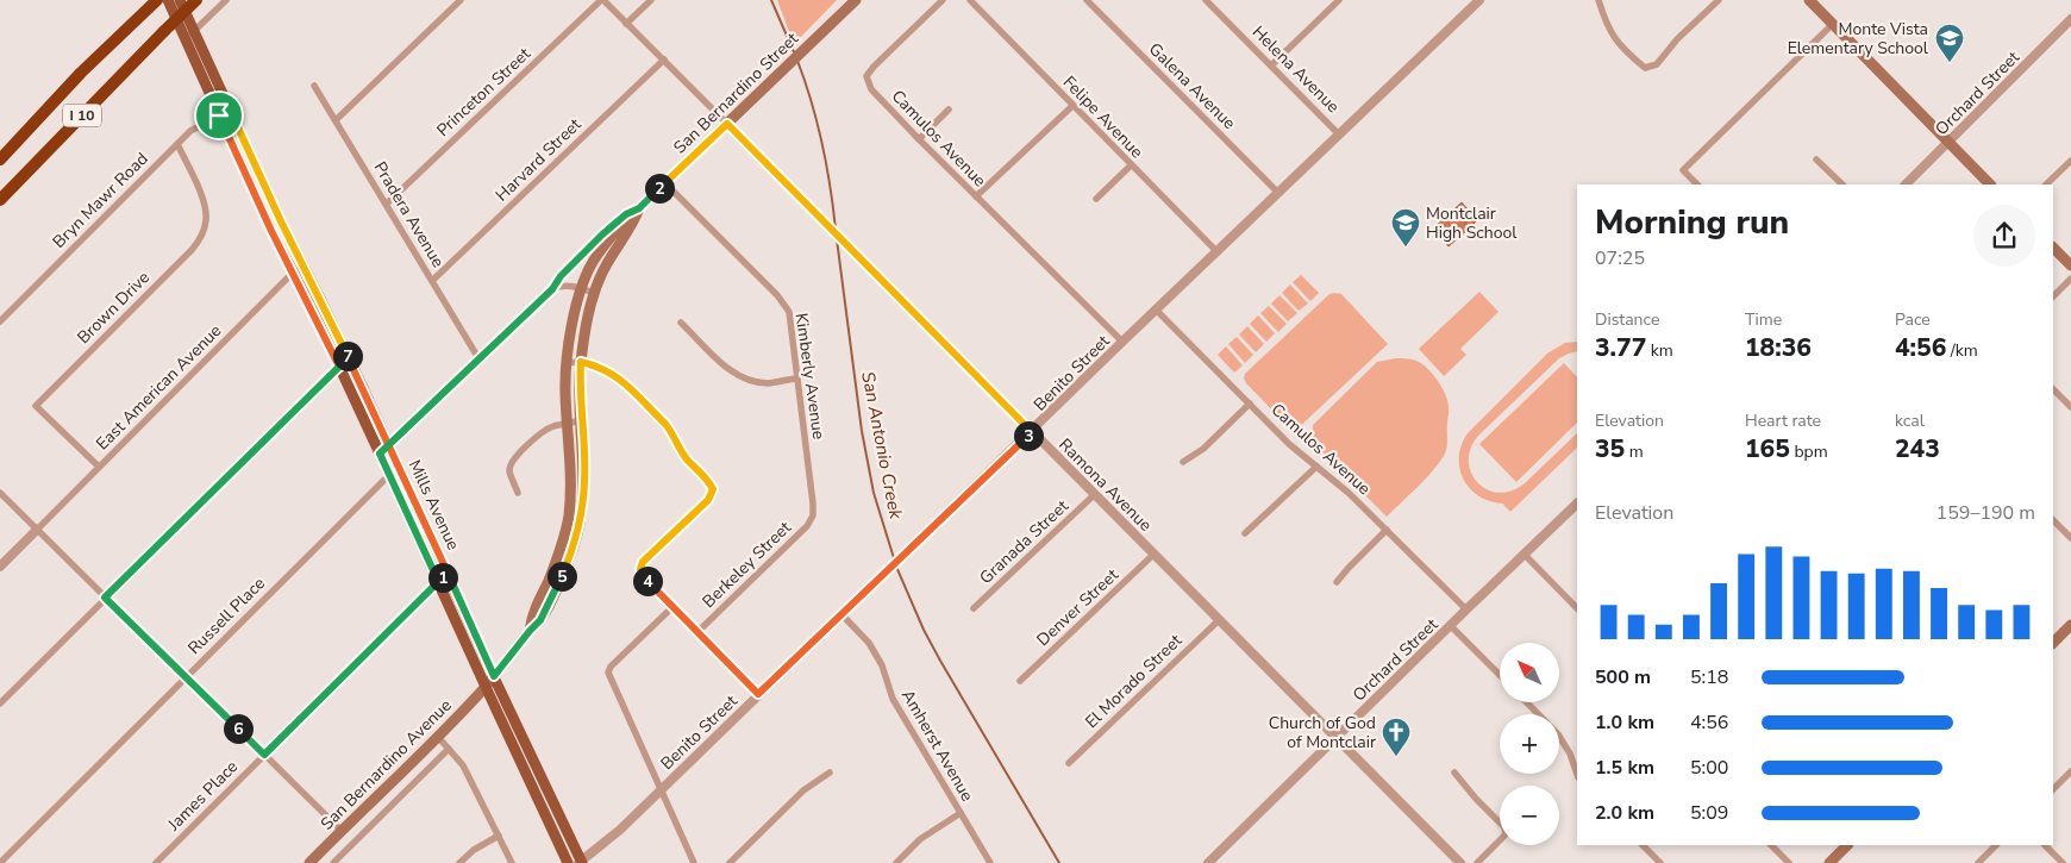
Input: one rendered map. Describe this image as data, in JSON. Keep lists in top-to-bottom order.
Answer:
{
  "streets": {
    "highway": ["I 10"],
    "main road": ["San Bernardino Street", "Mills Avenue", "San Bernardino Avenue"],
    "street": [
      "Helena Avenue",
      "Galena Avenue",
      "Princeton Street",
      "Orchard Street",
      "Felipe Avenue",
      "Camulos Avenue",
      "Harvard Street",
      "Bryn Mawr Road",
      "Pradera Avenue",
      "Brown Drive",
      "Benito Street",
      "Kimberly Avenue",
      "East American Avenue",
      "Ramona Avenue",
      "Granada Street",
      "Berkeley Street",
      "Denver Street",
      "Russell Place",
      "El Morado Street",
      "Amherst Avenue",
      "James Place"
    ]
  },
  "crossings": [
    ["Helena Avenue", "Benito Street"],
    ["Galena Avenue", "Benito Street"],
    ["Princeton Street", "Pradera Avenue"],
    ["Princeton Street", "Ramona Avenue"],
    ["San Bernardino Street", "Kimberly Avenue"],
    ["San Bernardino Street", "Ramona Avenue"],
    ["San Bernardino Street", "Mills Avenue"],
    ["San Bernardino Street", "San Bernardino Avenue"],
    ["Orchard Street", "Camulos Avenue"],
    ["Orchard Street", "Ramona Avenue"],
    ["Felipe Avenue", "Benito Street"],
    ["Camulos Avenue", "Benito Street"],
    ["Harvard Street", "Pradera Avenue"],
    ["Harvard Street", "Ramona Avenue"],
    ["Bryn Mawr Road", "Brown Drive"],
    ["Bryn Mawr Road", "Mills Avenue"],
    ["Brown Drive", "East American Avenue"],
    ["Benito Street", "Ramona Avenue"],
    ["Benito Street", "Mills Avenue"],
    ["Benito Street", "Amherst Avenue"],
    ["Kimberly Avenue", "Berkeley Street"],
    ["East American Avenue", "Mills Avenue"],
    ["Ramona Avenue", "Granada Street"],
    ["Ramona Avenue", "Denver Street"],
    ["Ramona Avenue", "El Morado Street"],
    ["Mills Avenue", "Russell Place"],
    ["Mills Avenue", "San Bernardino Avenue"],
    ["Mills Avenue", "James Place"]
  ],
  "water": ["San Antonio Creek"],
  "places": {
    "school or university": ["Monte Vista Elementary School", "Montclair High School"],
    "church": ["Church of God of Montclair"]
  },
  "north": "top left",
  "page": {
    "pins": [
      "2",
      "7",
      "3",
      "5",
      "1",
      "4",
      "6"
    ],
    "heading": ["Morning run", "07:25"],
    "stats": [
      ["Distance", "3.77 km"],
      ["Time", "18:36"],
      ["Pace", "4:56 /km"],
      ["Elevation", "35 m"],
      ["Heart rate", "165 bpm"],
      ["kcal", "243"]
    ],
    "chart": ["Elevation", "159–190 m"],
    "map_buttons": ["+", "−"],
    "list": [
      {
        "name": "500 m",
        "note": "5:18"
      },
      {
        "name": "1.0 km",
        "note": "4:56"
      },
      {
        "name": "1.5 km",
        "note": "5:00"
      },
      {
        "name": "2.0 km",
        "note": "5:09"
      }
    ]
  }
}
